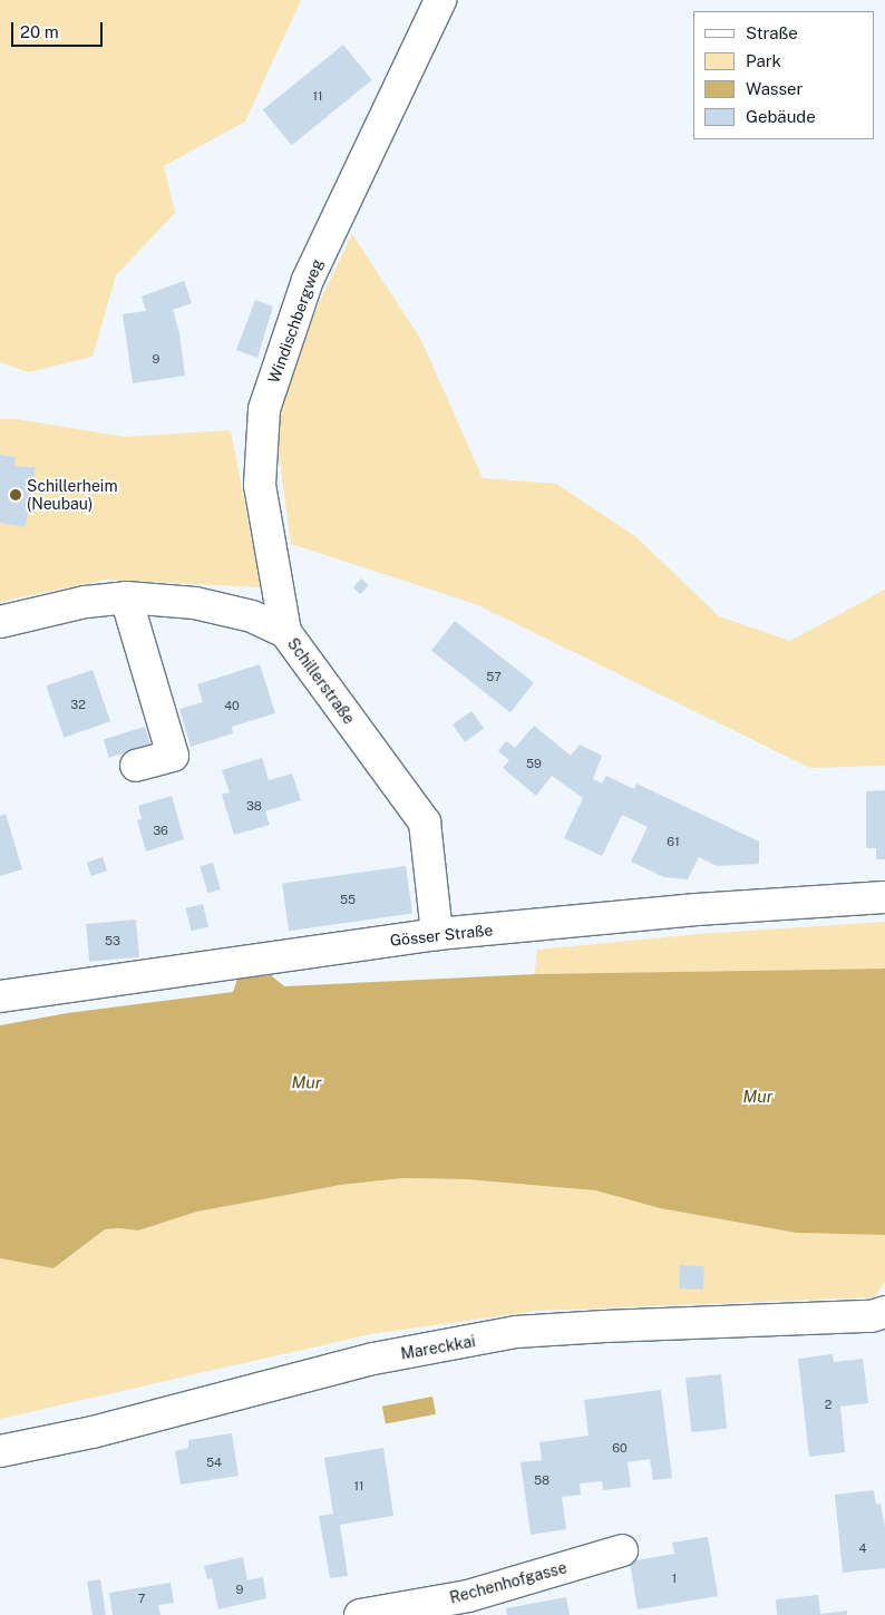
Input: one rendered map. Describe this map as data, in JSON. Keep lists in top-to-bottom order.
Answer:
{
  "streets": {
    "street": [
      "Windischbergweg",
      "Schillerstraße",
      "Gösser Straße",
      "Mareckkai",
      "Rechenhofgasse"
    ]
  },
  "crossings": [
    ["Windischbergweg", "Schillerstraße"],
    ["Schillerstraße", "Gösser Straße"]
  ],
  "water": ["Mur"],
  "places": ["Schillerheim (Neubau)"],
  "house_numbers": [
    "11",
    "9",
    "57",
    "32",
    "40",
    "59",
    "38",
    "36",
    "61",
    "55",
    "53",
    "2",
    "60",
    "54",
    "58",
    "11",
    "4",
    "1",
    "9",
    "7"
  ],
  "legend": [
    "Straße",
    "Park",
    "Wasser",
    "Gebäude"
  ],
  "scale_bar": "20 m"
}
